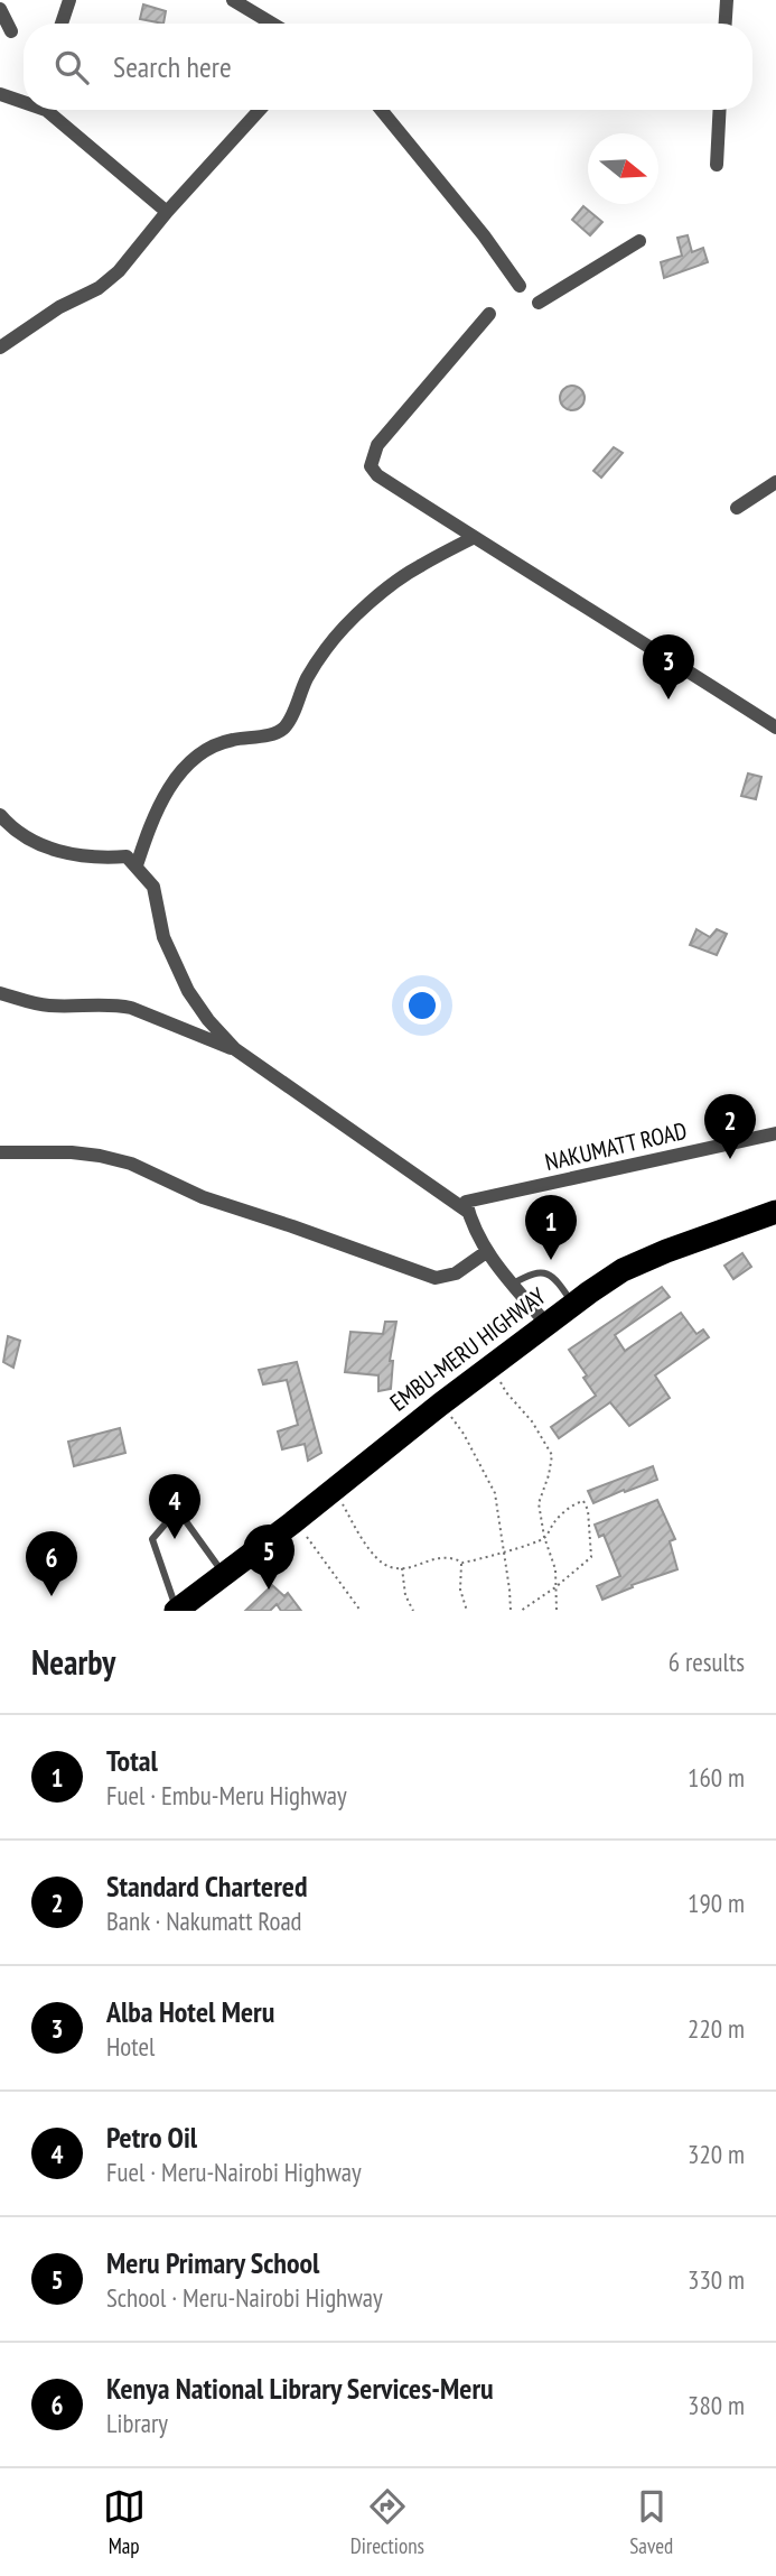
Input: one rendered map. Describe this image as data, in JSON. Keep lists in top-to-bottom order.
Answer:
{
  "streets": {
    "highway": ["EMBU-MERU HIGHWAY"],
    "street": ["NAKUMATT ROAD"]
  },
  "north": "right",
  "page": {
    "search": "Search here",
    "pins": [
      "3",
      "2",
      "1",
      "4",
      "5",
      "6"
    ],
    "heading": ["Nearby", "6 results"],
    "list": [
      {
        "mark": "1",
        "name": "Total",
        "note": "Fuel · Embu-Meru Highway",
        "value": "160 m"
      },
      {
        "mark": "2",
        "name": "Standard Chartered",
        "note": "Bank · Nakumatt Road",
        "value": "190 m"
      },
      {
        "mark": "3",
        "name": "Alba Hotel Meru",
        "note": "Hotel",
        "value": "220 m"
      },
      {
        "mark": "4",
        "name": "Petro Oil",
        "note": "Fuel · Meru-Nairobi Highway",
        "value": "320 m"
      },
      {
        "mark": "5",
        "name": "Meru Primary School",
        "note": "School · Meru-Nairobi Highway",
        "value": "330 m"
      },
      {
        "mark": "6",
        "name": "Kenya National Library Services-Meru",
        "note": "Library",
        "value": "380 m"
      }
    ],
    "nav": ["Map", "Directions", "Saved"]
  }
}
